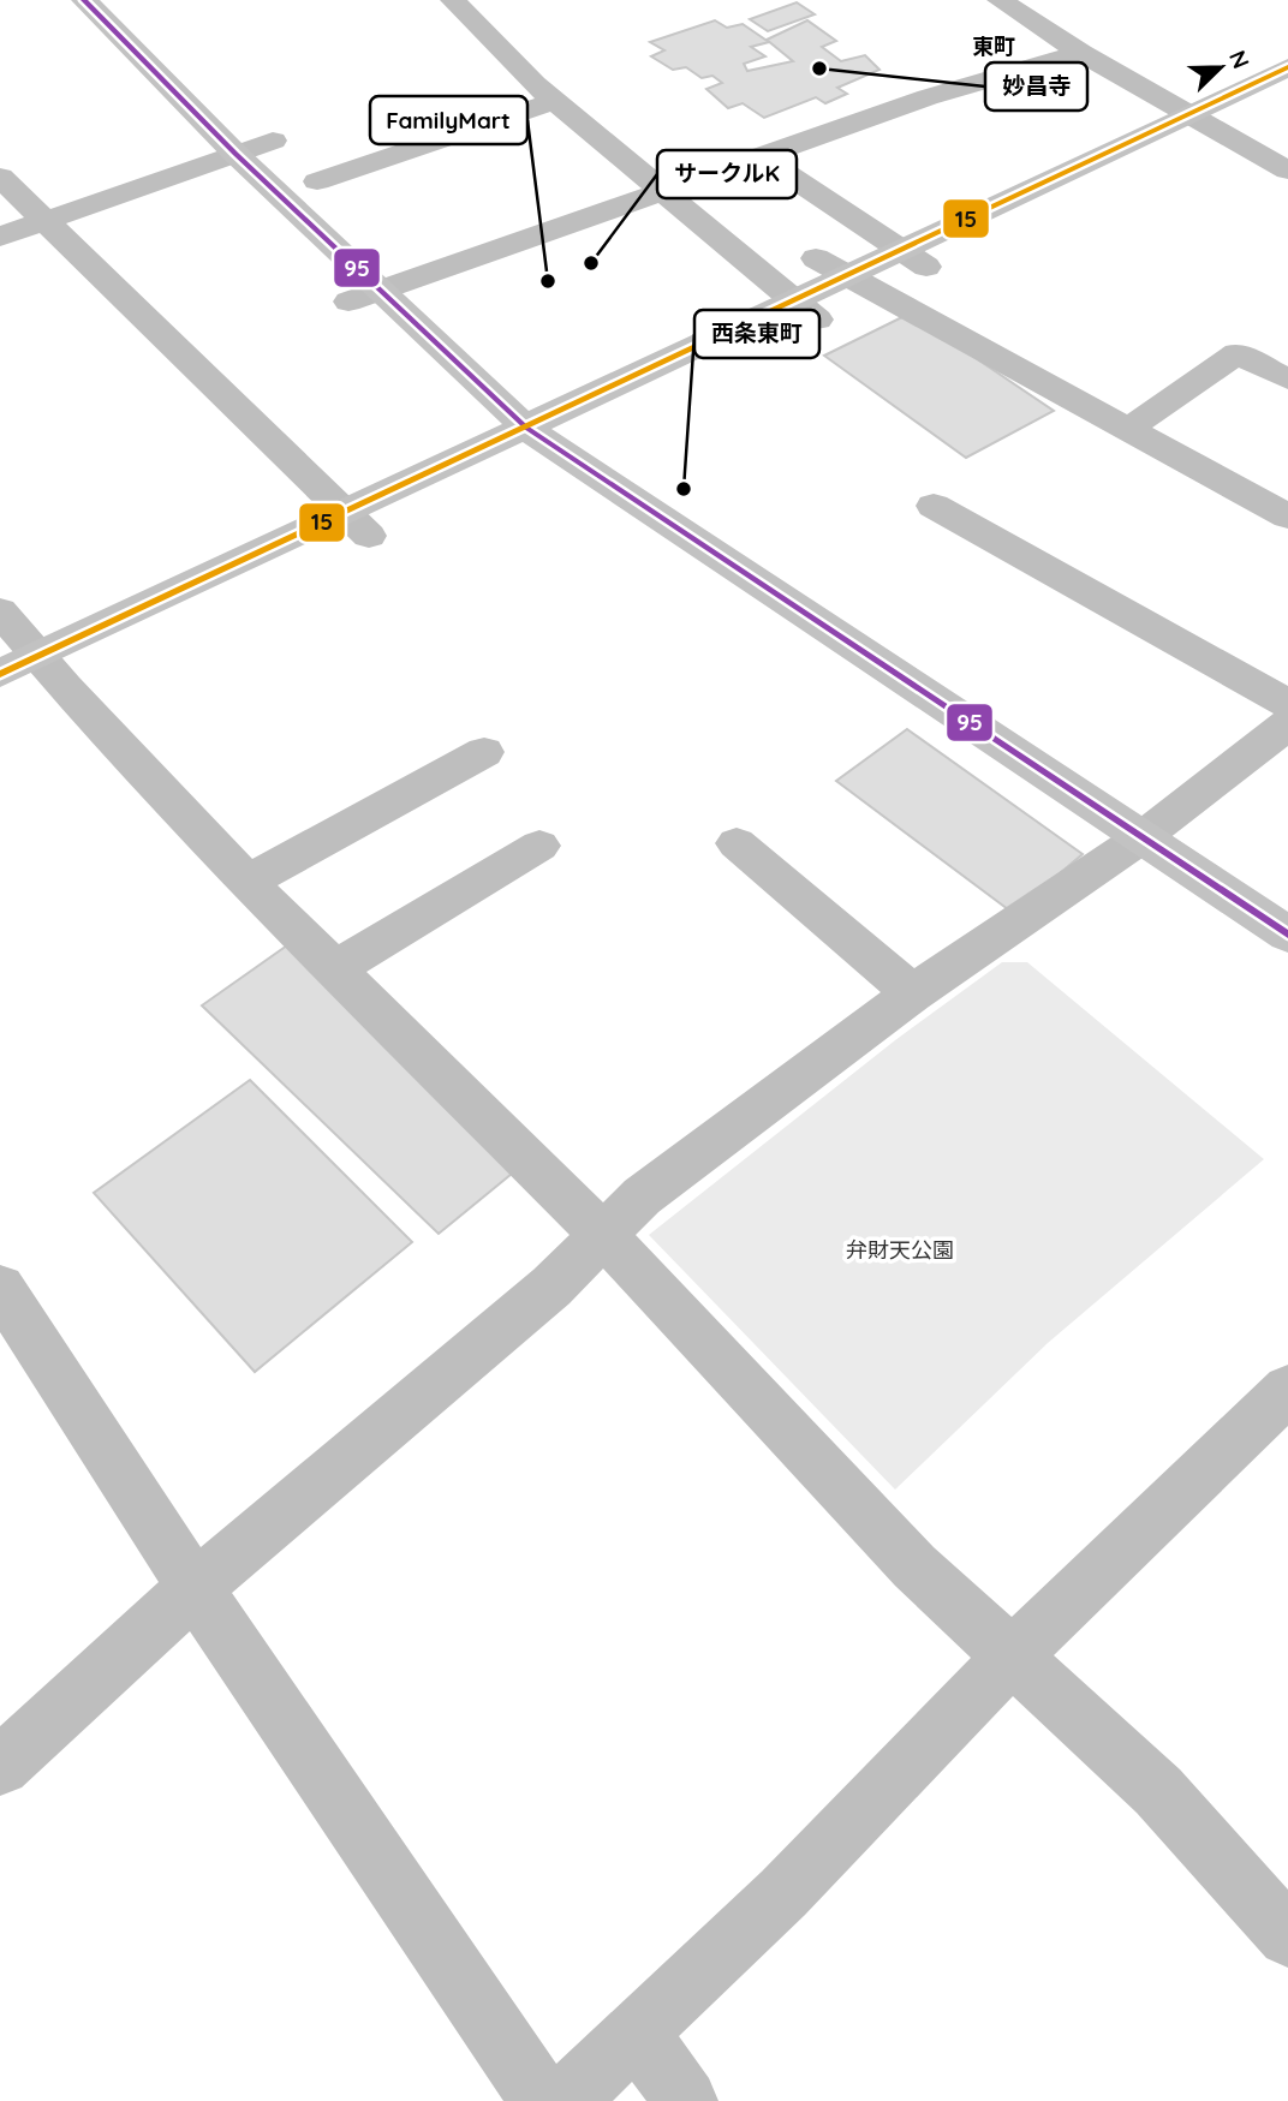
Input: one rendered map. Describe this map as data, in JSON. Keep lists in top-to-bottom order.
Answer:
{
  "districts": ["東町"],
  "parks": ["弁財天公園"],
  "places": [
    "妙昌寺",
    "サークルK",
    "FamilyMart",
    "西条東町"
  ],
  "lines": ["transit line 95", "transit line 15"],
  "north": "top right"
}
